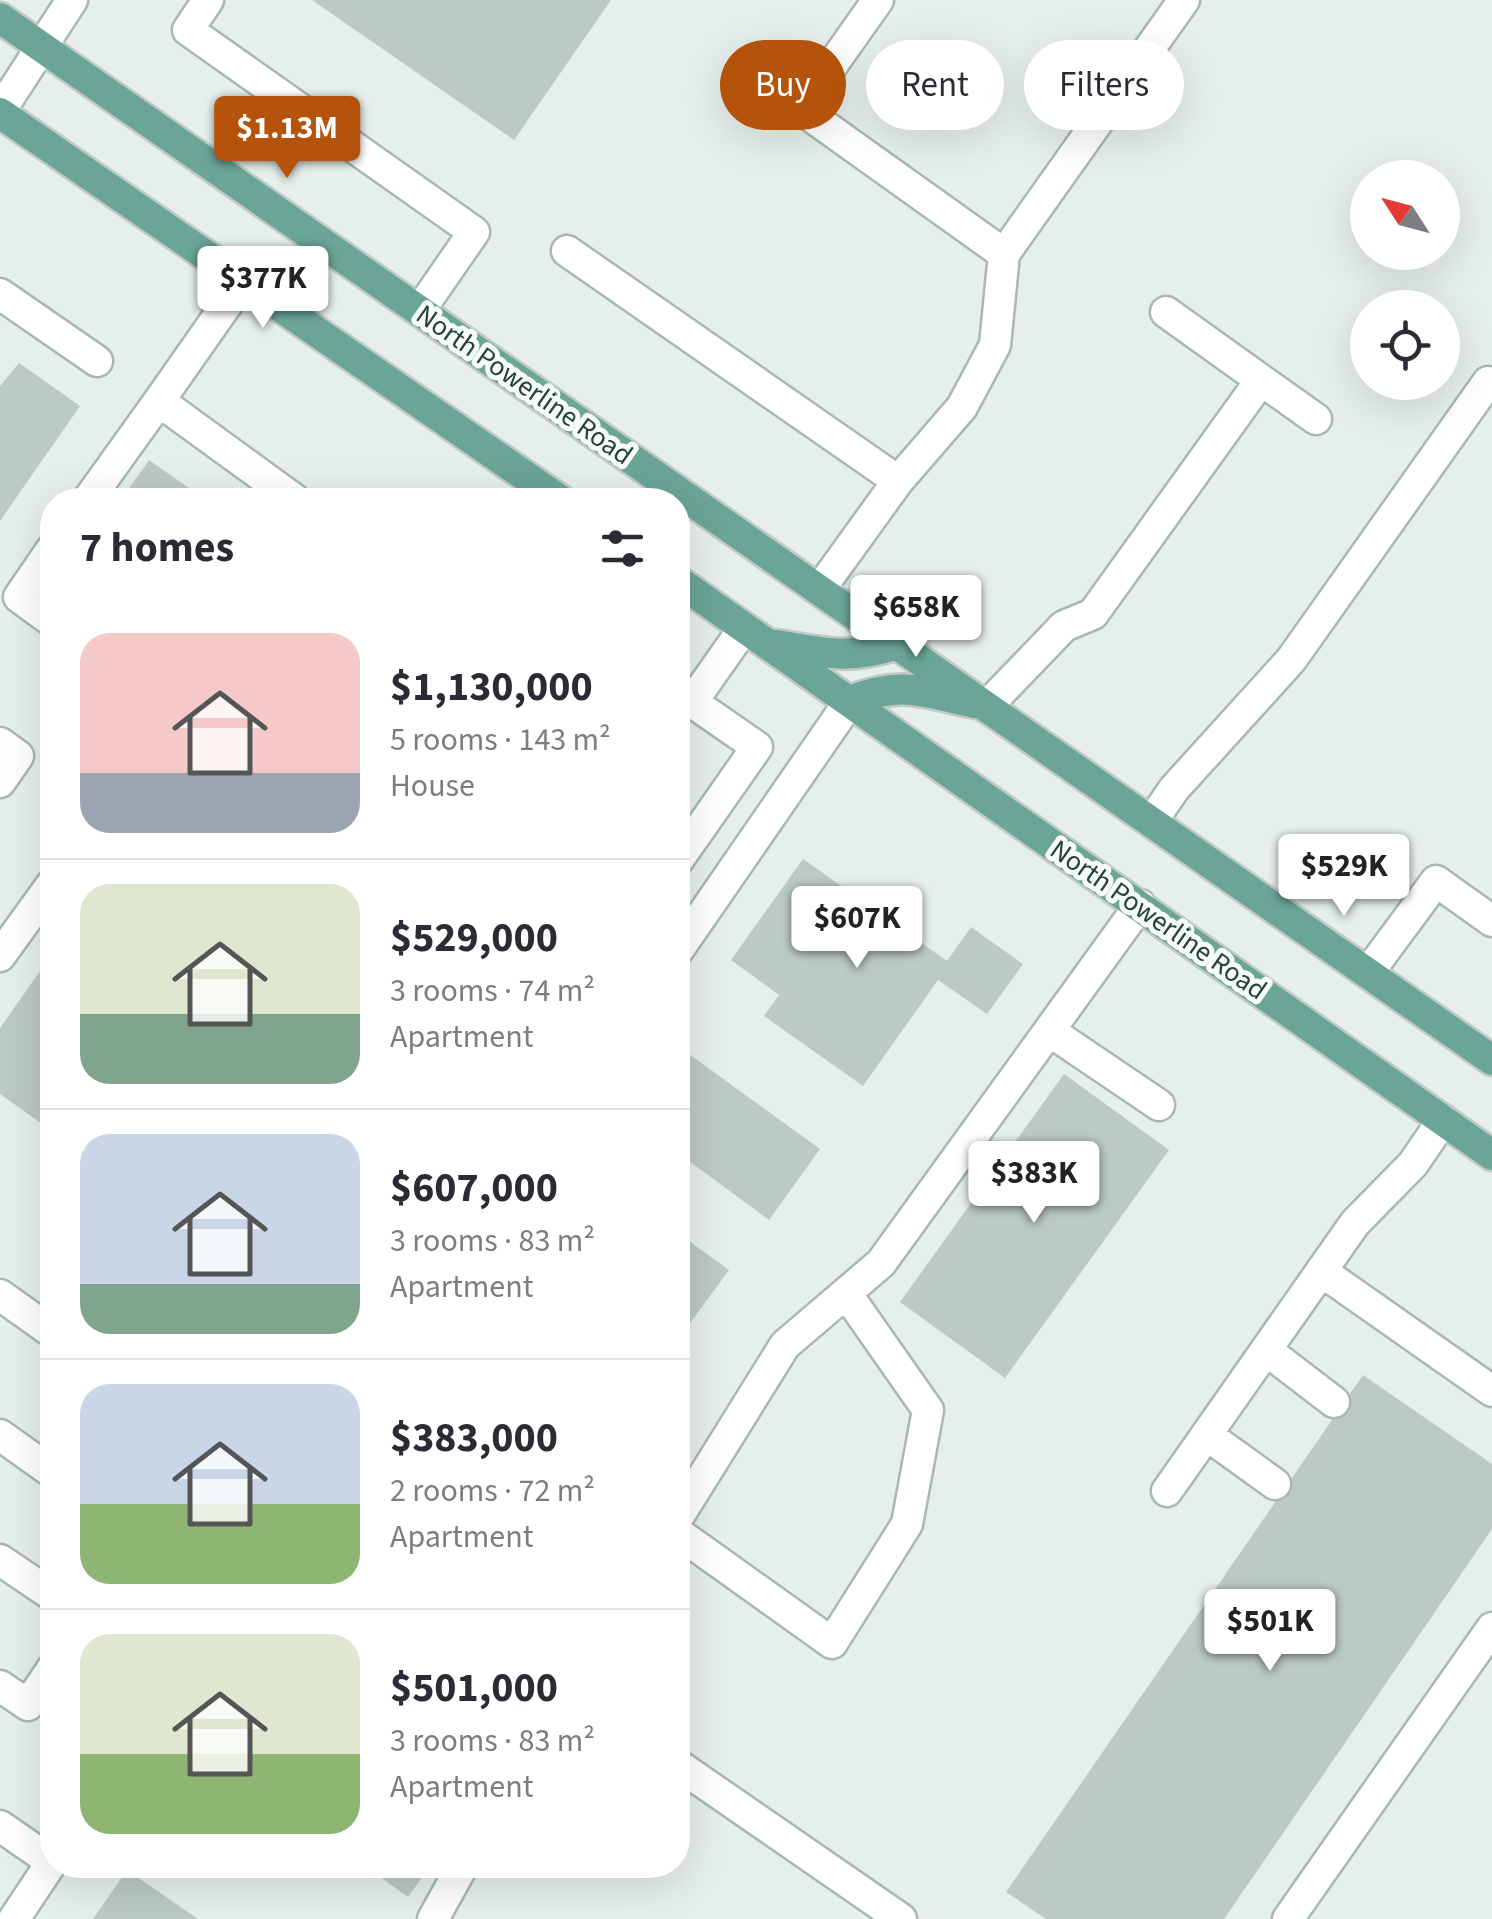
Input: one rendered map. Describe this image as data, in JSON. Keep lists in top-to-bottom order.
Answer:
{
  "streets": {
    "main road": ["North Powerline Road"]
  },
  "north": "top left",
  "page": {
    "chip": ["Buy", "Rent", "Filters"],
    "price": [
      "$1.13M",
      "$377K",
      "$658K",
      "$529K",
      "$607K",
      "$383K",
      "$501K"
    ],
    "heading": "7 homes",
    "list": [
      {
        "name": "$1,130,000",
        "note": "5 rooms · 143 m² · House"
      },
      {
        "name": "$529,000",
        "note": "3 rooms · 74 m² · Apartment"
      },
      {
        "name": "$607,000",
        "note": "3 rooms · 83 m² · Apartment"
      },
      {
        "name": "$383,000",
        "note": "2 rooms · 72 m² · Apartment"
      },
      {
        "name": "$501,000",
        "note": "3 rooms · 83 m² · Apartment"
      }
    ]
  }
}
